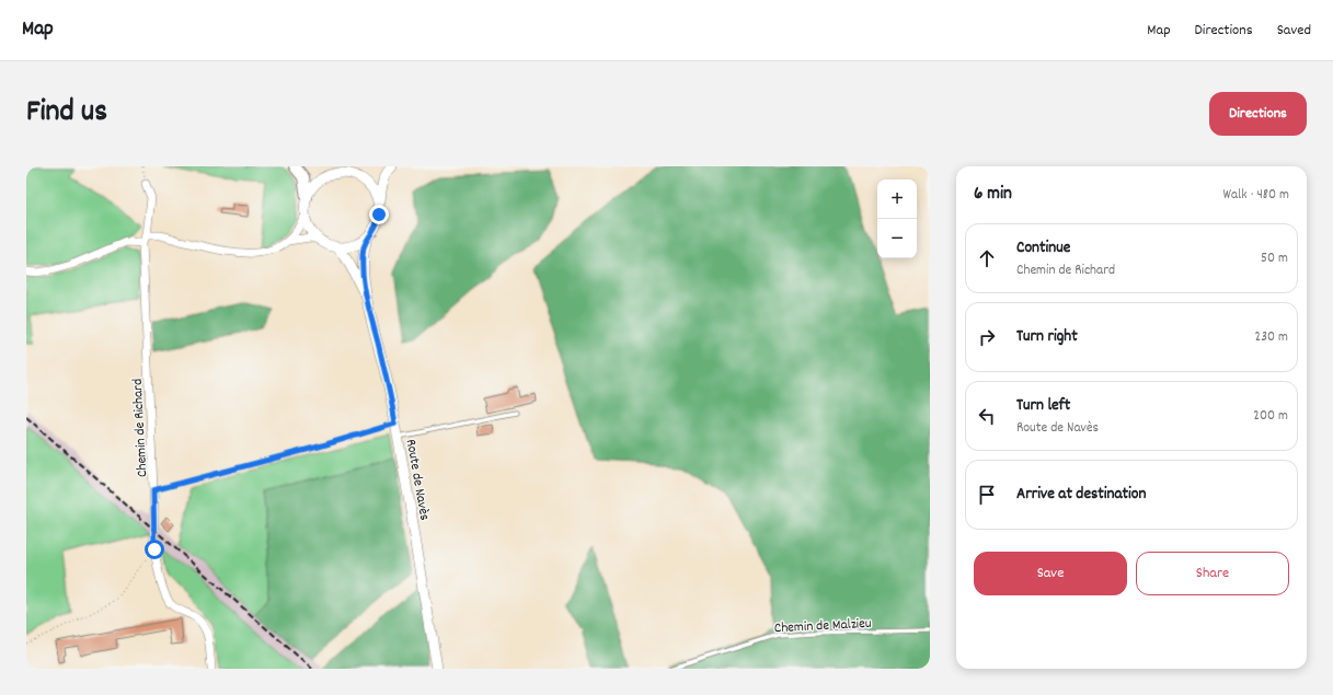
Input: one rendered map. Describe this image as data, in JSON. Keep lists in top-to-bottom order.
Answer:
{
  "streets": {
    "main road": ["Route de Navès"],
    "street": ["Chemin de Richard"],
    "lane": ["Chemin de Malzieu"]
  },
  "page": {
    "header": "Map",
    "nav": ["Map", "Directions", "Saved"],
    "title": "Find us",
    "buttons": [
      "Directions",
      ["Save", "Share"]
    ],
    "heading": ["6 min", "Walk · 480 m"],
    "map_buttons": ["+", "−"],
    "list": [
      ["Continue", "Chemin de Richard", "50 m"],
      ["Turn right", "230 m"],
      ["Turn left", "Route de Navès", "200 m"],
      "Arrive at destination"
    ]
  }
}
